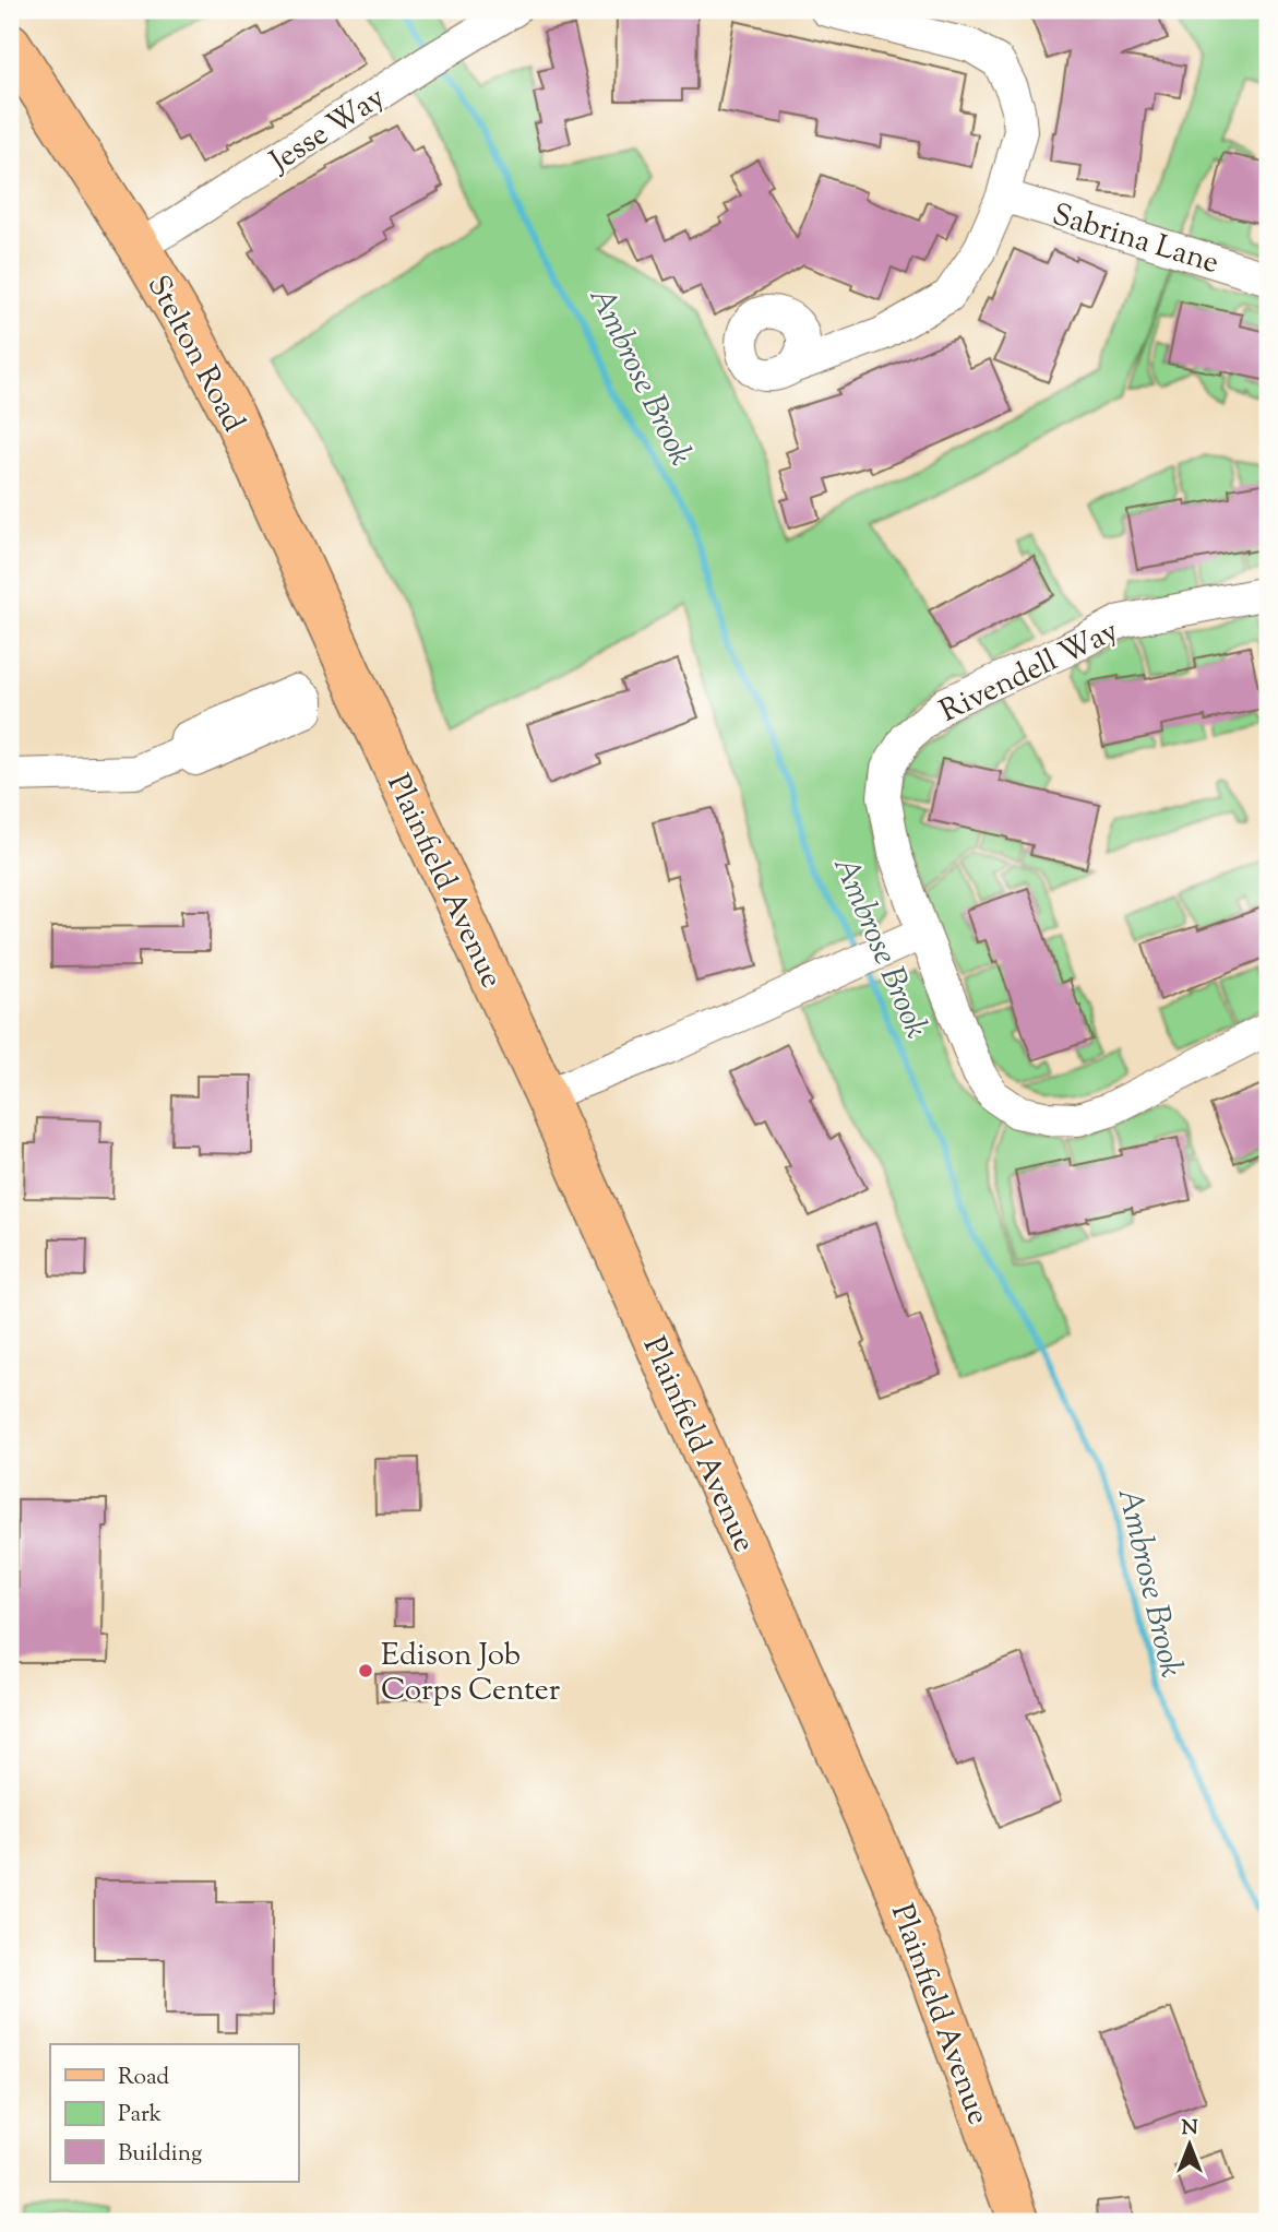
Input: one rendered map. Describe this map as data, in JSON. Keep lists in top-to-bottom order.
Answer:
{
  "streets": {
    "main road": ["Stelton Road", "Plainfield Avenue"],
    "street": ["Jesse Way", "Sabrina Lane", "Rivendell Way"]
  },
  "crossings": [
    ["Jesse Way", "Stelton Road"],
    ["Stelton Road", "Plainfield Avenue"]
  ],
  "water": ["Ambrose Brook"],
  "places": ["Edison Job Corps Center"],
  "legend": ["Road", "Park", "Building"],
  "north": "top"
}
